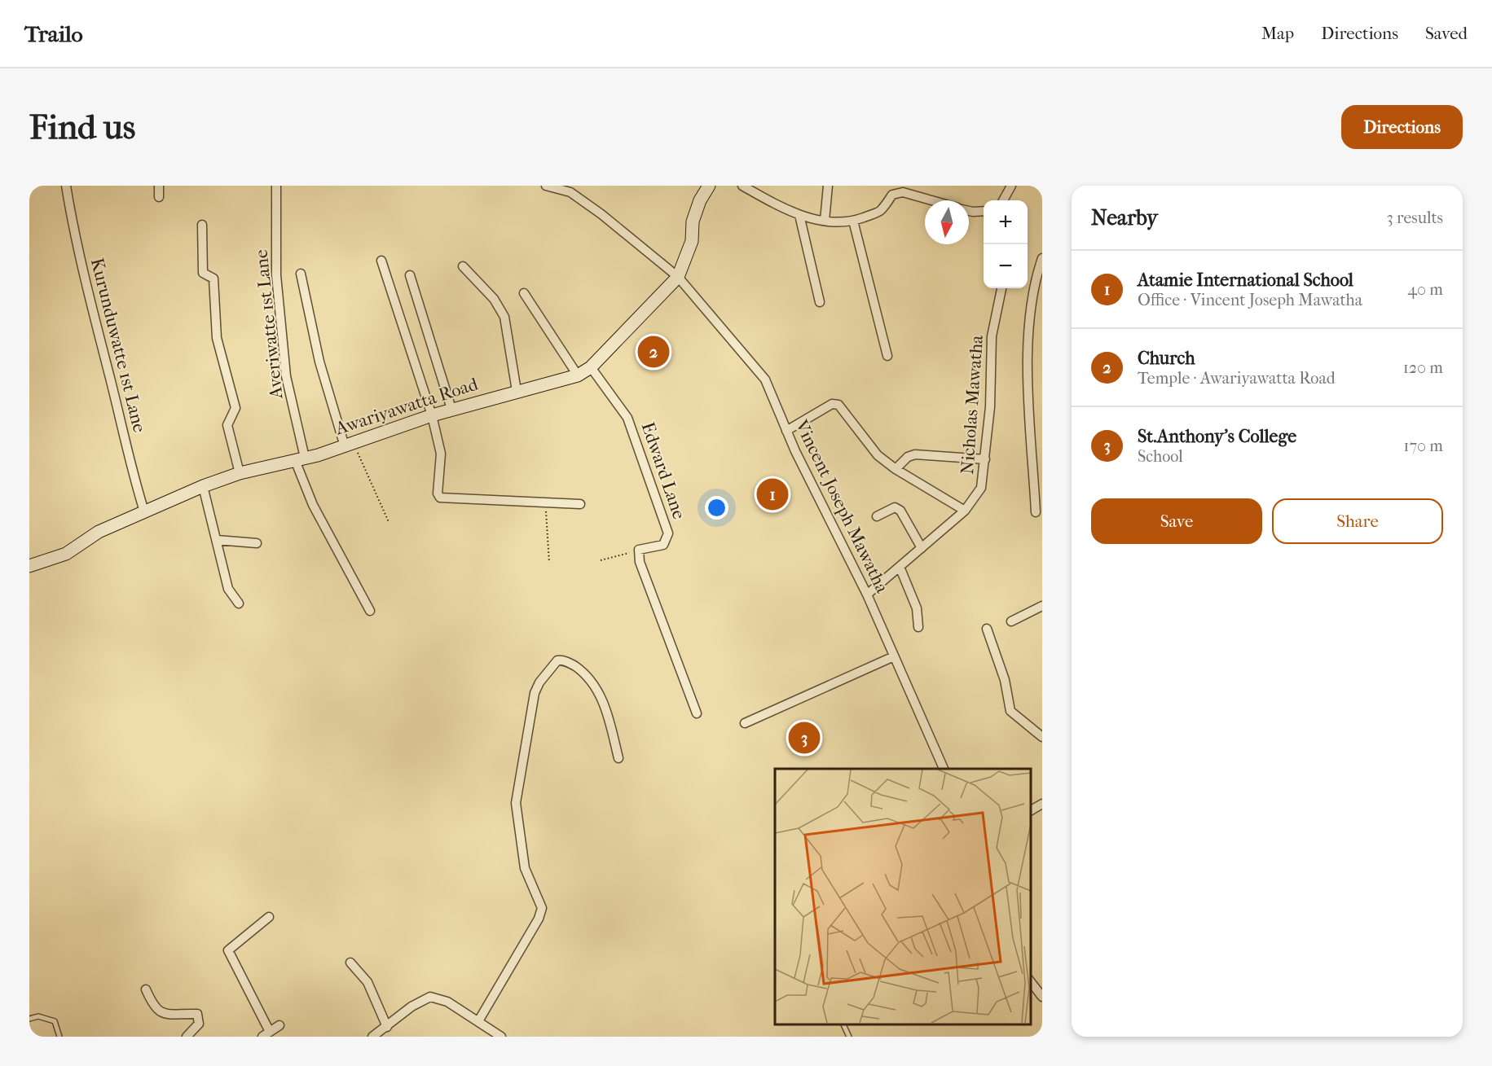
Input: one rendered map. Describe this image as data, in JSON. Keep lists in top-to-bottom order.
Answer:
{
  "streets": {
    "street": [
      "Averiwatte 1st Lane",
      "Kurunduwatte 1st Lane",
      "Nicholas Mawatha",
      "Awariyawatta Road",
      "Edward Lane",
      "Vincent Joseph Mawatha"
    ]
  },
  "crossings": [
    ["Averiwatte 1st Lane", "Awariyawatta Road"],
    ["Kurunduwatte 1st Lane", "Awariyawatta Road"],
    ["Nicholas Mawatha", "Vincent Joseph Mawatha"],
    ["Awariyawatta Road", "Edward Lane"],
    ["Awariyawatta Road", "Vincent Joseph Mawatha"]
  ],
  "north": "bottom",
  "page": {
    "header": "Trailo",
    "nav": ["Map", "Directions", "Saved"],
    "buttons": [
      "Directions",
      ["Save", "Share"]
    ],
    "title": "Find us",
    "heading": ["Nearby", "3 results"],
    "map_buttons": ["+", "−"],
    "list": [
      {
        "mark": "1",
        "name": "Atamie International School",
        "note": "Office · Vincent Joseph Mawatha",
        "value": "40 m"
      },
      {
        "mark": "2",
        "name": "Church",
        "note": "Temple · Awariyawatta Road",
        "value": "120 m"
      },
      {
        "mark": "3",
        "name": "St.Anthony's College",
        "note": "School",
        "value": "170 m"
      }
    ],
    "pins": ["2", "1", "3"]
  }
}
